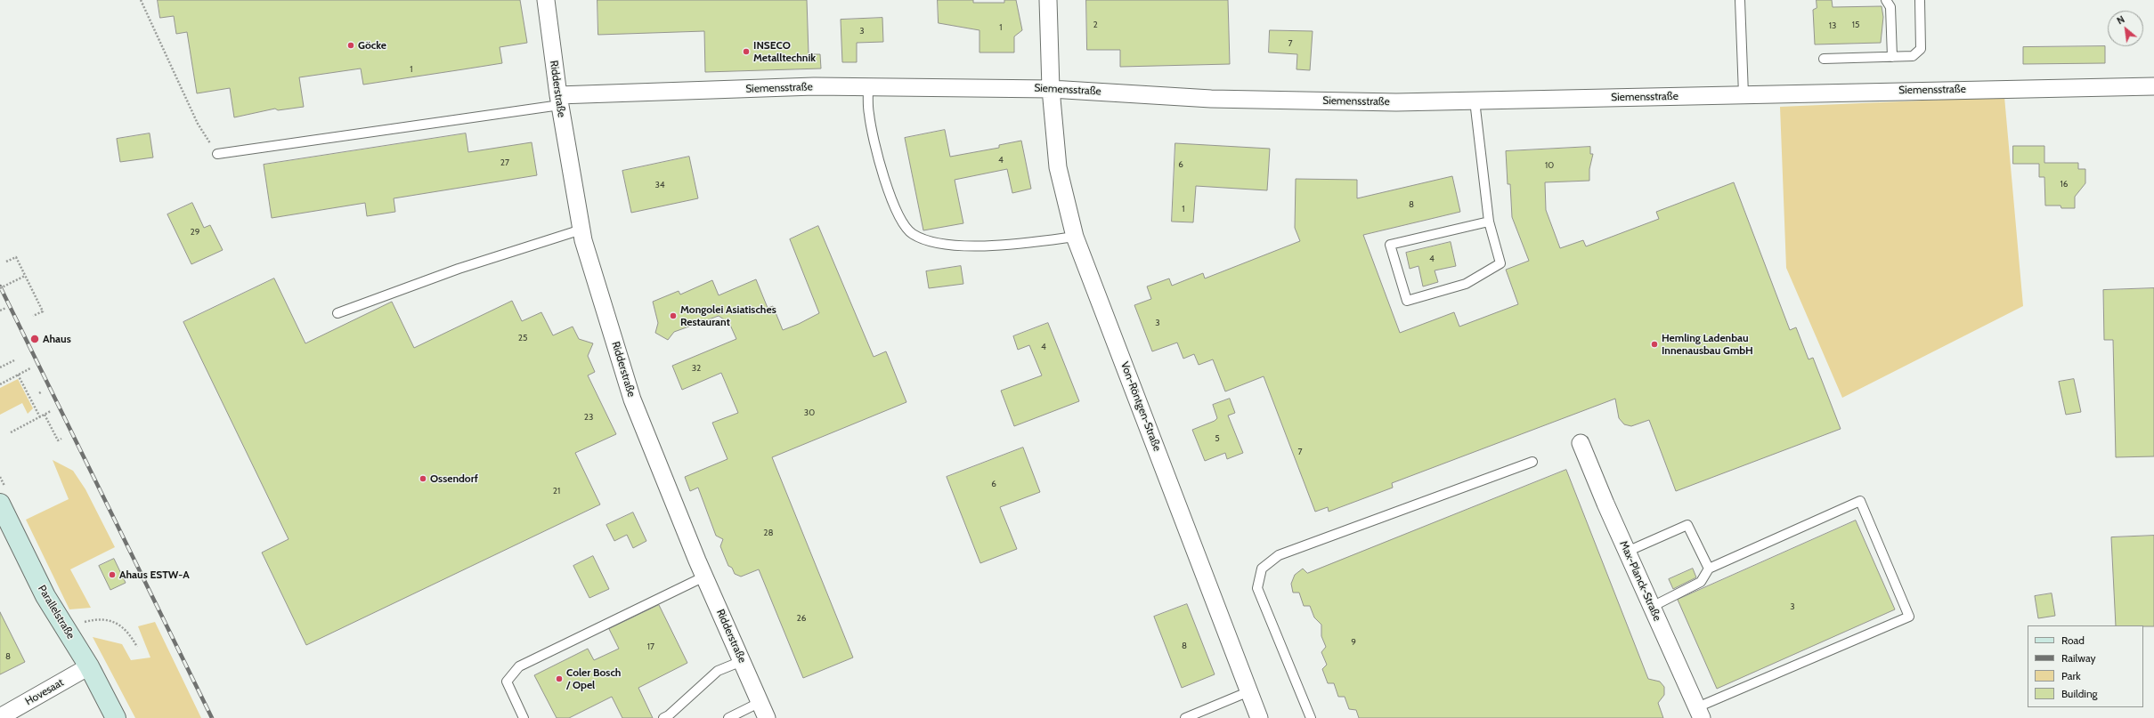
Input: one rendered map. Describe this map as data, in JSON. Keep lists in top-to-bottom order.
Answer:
{
  "streets": {
    "main road": ["Parallelstraße"],
    "street": [
      "Siemensstraße",
      "Ridderstraße",
      "Von-Röntgen-Straße",
      "Max-Planck-Straße",
      "Hovesaat"
    ]
  },
  "crossings": [
    ["Siemensstraße", "Ridderstraße"],
    ["Siemensstraße", "Von-Röntgen-Straße"],
    ["Parallelstraße", "Hovesaat"]
  ],
  "places": [
    "Göcke",
    "INSECO Metalltechnik",
    "Mongolei Asiatisches Restaurant",
    "Ahaus",
    "Hemling Ladenbau Innenausbau GmbH",
    "Ossendorf",
    "Ahaus ESTW-A",
    "Coler Bosch / Opel"
  ],
  "house_numbers": [
    "2",
    "15",
    "13",
    "1",
    "3",
    "7",
    "1",
    "4",
    "27",
    "6",
    "10",
    "16",
    "34",
    "8",
    "1",
    "29",
    "4",
    "3",
    "25",
    "4",
    "32",
    "30",
    "23",
    "5",
    "7",
    "6",
    "21",
    "28",
    "3",
    "26",
    "9",
    "8",
    "17",
    "8"
  ],
  "legend": [
    "Road",
    "Railway",
    "Park",
    "Building"
  ],
  "north": "top left"
}
